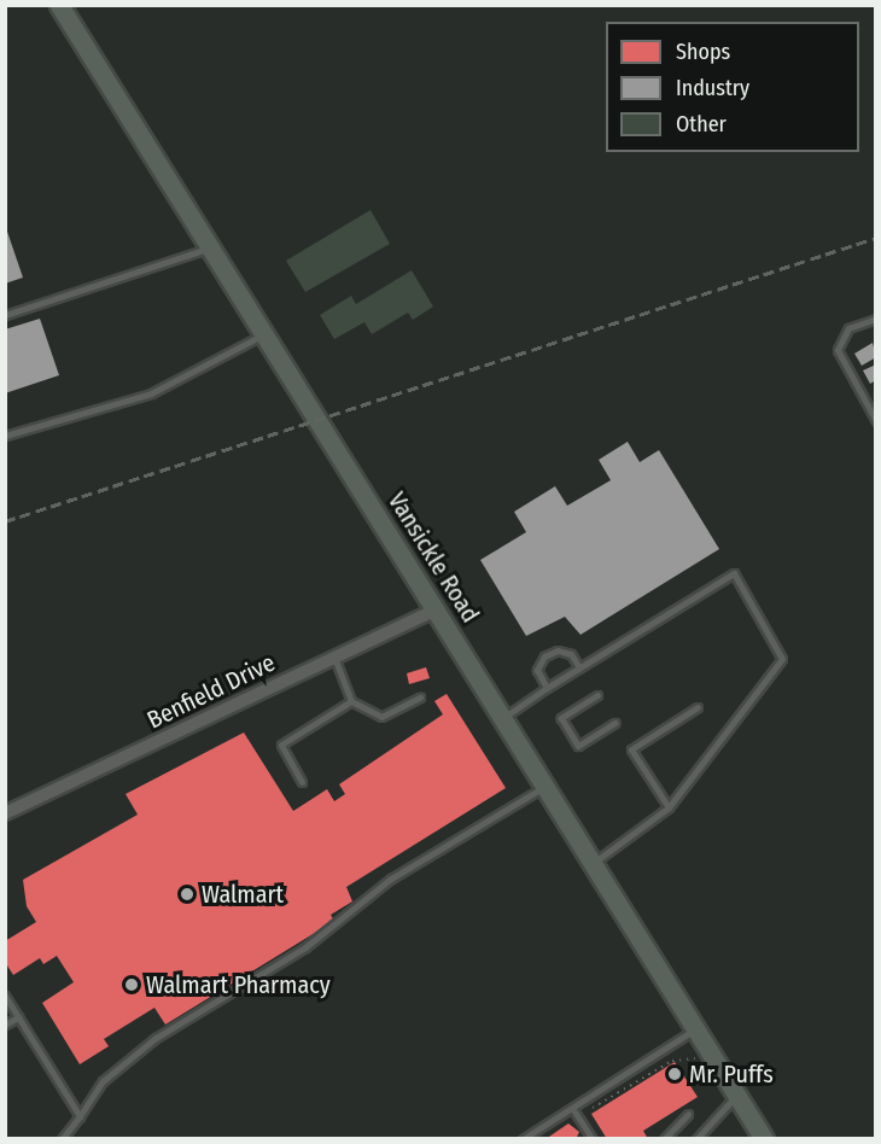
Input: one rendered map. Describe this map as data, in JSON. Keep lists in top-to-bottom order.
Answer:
{
  "streets": {
    "street": ["Vansickle Road", "Benfield Drive"]
  },
  "crossings": [
    ["Vansickle Road", "Benfield Drive"]
  ],
  "places": ["Walmart", "Walmart Pharmacy", "Mr. Puffs"],
  "legend": ["Shops", "Industry", "Other"]
}
